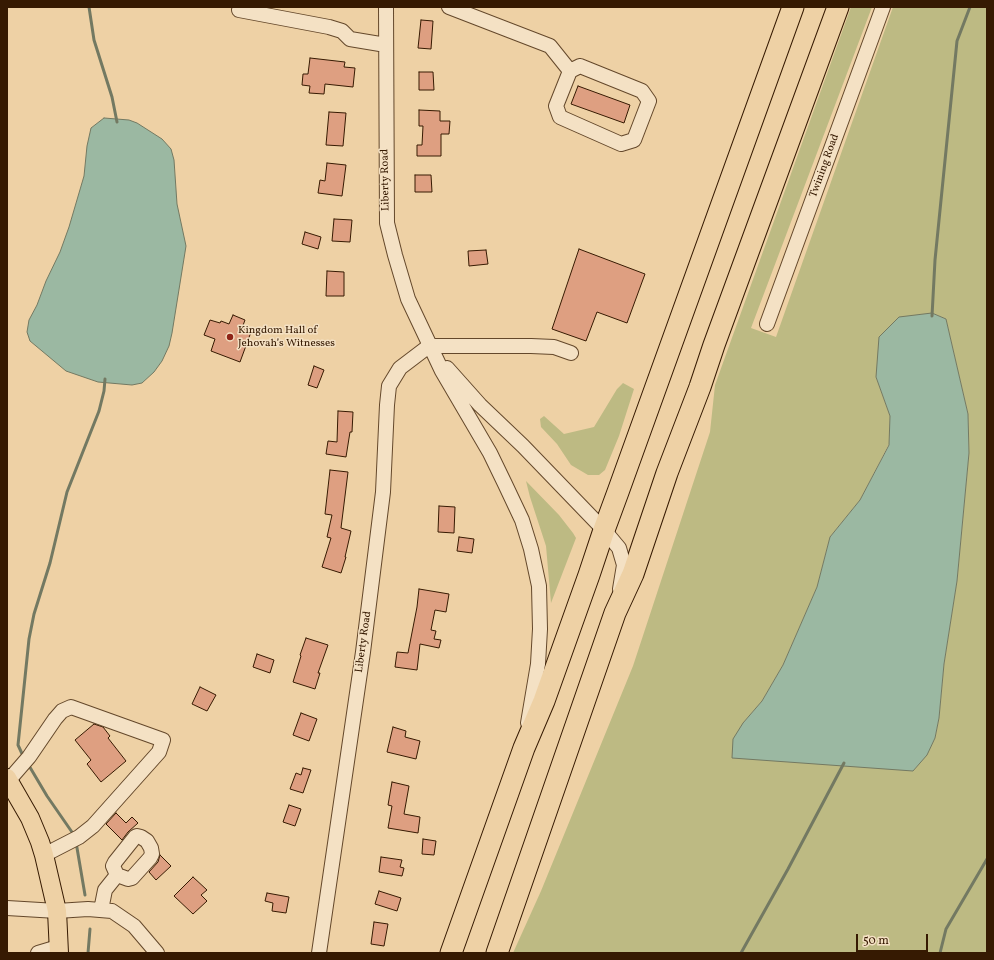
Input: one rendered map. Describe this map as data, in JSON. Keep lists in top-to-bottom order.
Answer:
{
  "streets": {
    "street": ["Twining Road", "Liberty Road"]
  },
  "places": ["Kingdom Hall of Jehovah’s Witnesses"],
  "scale_bar": "50 m"
}
